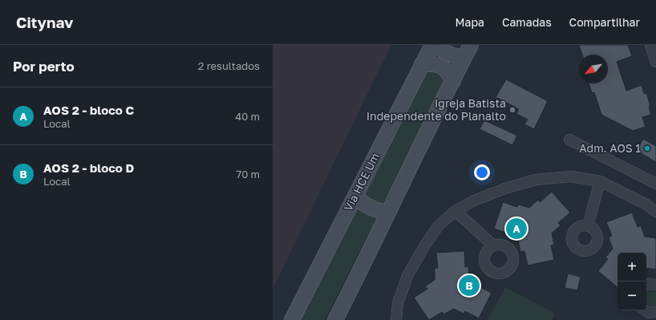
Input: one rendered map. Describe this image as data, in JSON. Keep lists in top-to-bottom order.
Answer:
{
  "streets": {
    "main road": ["Via HCE Um"]
  },
  "places": ["Igreja Batista Independente do Planalto", "Adm. AOS 1"],
  "north": "bottom left",
  "page": {
    "header": "Citynav",
    "nav": ["Mapa", "Camadas", "Compartilhar"],
    "heading": ["Por perto", "2 resultados"],
    "list": [
      {
        "mark": "A",
        "name": "AOS 2 - bloco C",
        "note": "Local",
        "value": "40 m"
      },
      {
        "mark": "B",
        "name": "AOS 2 - bloco D",
        "note": "Local",
        "value": "70 m"
      }
    ],
    "pins": ["A", "B"],
    "map_buttons": ["+", "−"]
  }
}
